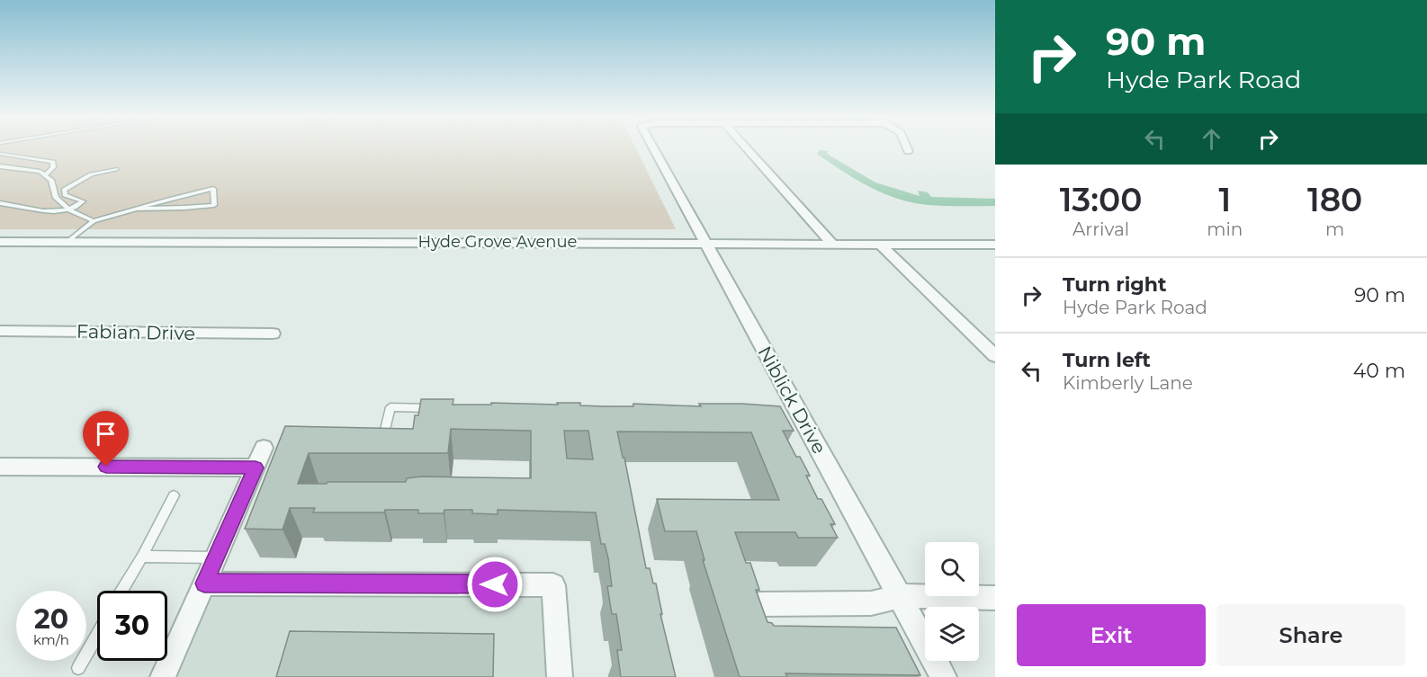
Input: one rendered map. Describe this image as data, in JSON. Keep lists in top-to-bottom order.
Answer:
{
  "streets": {
    "street": ["Hyde Grove Avenue", "Fabian Drive", "Niblick Drive"]
  },
  "crossings": [
    ["Hyde Grove Avenue", "Niblick Drive"]
  ],
  "page": {
    "turn": ["90 m", "Hyde Park Road"],
    "eta": [
      "13:00",
      "Arrival",
      "1",
      "min",
      "180",
      "m"
    ],
    "list": [
      {
        "name": "Turn right",
        "note": "Hyde Park Road",
        "value": "90 m"
      },
      {
        "name": "Turn left",
        "note": "Kimberly Lane",
        "value": "40 m"
      }
    ],
    "speed": "20 km/h",
    "limit": "30",
    "buttons": ["Exit", "Share"]
  }
}
